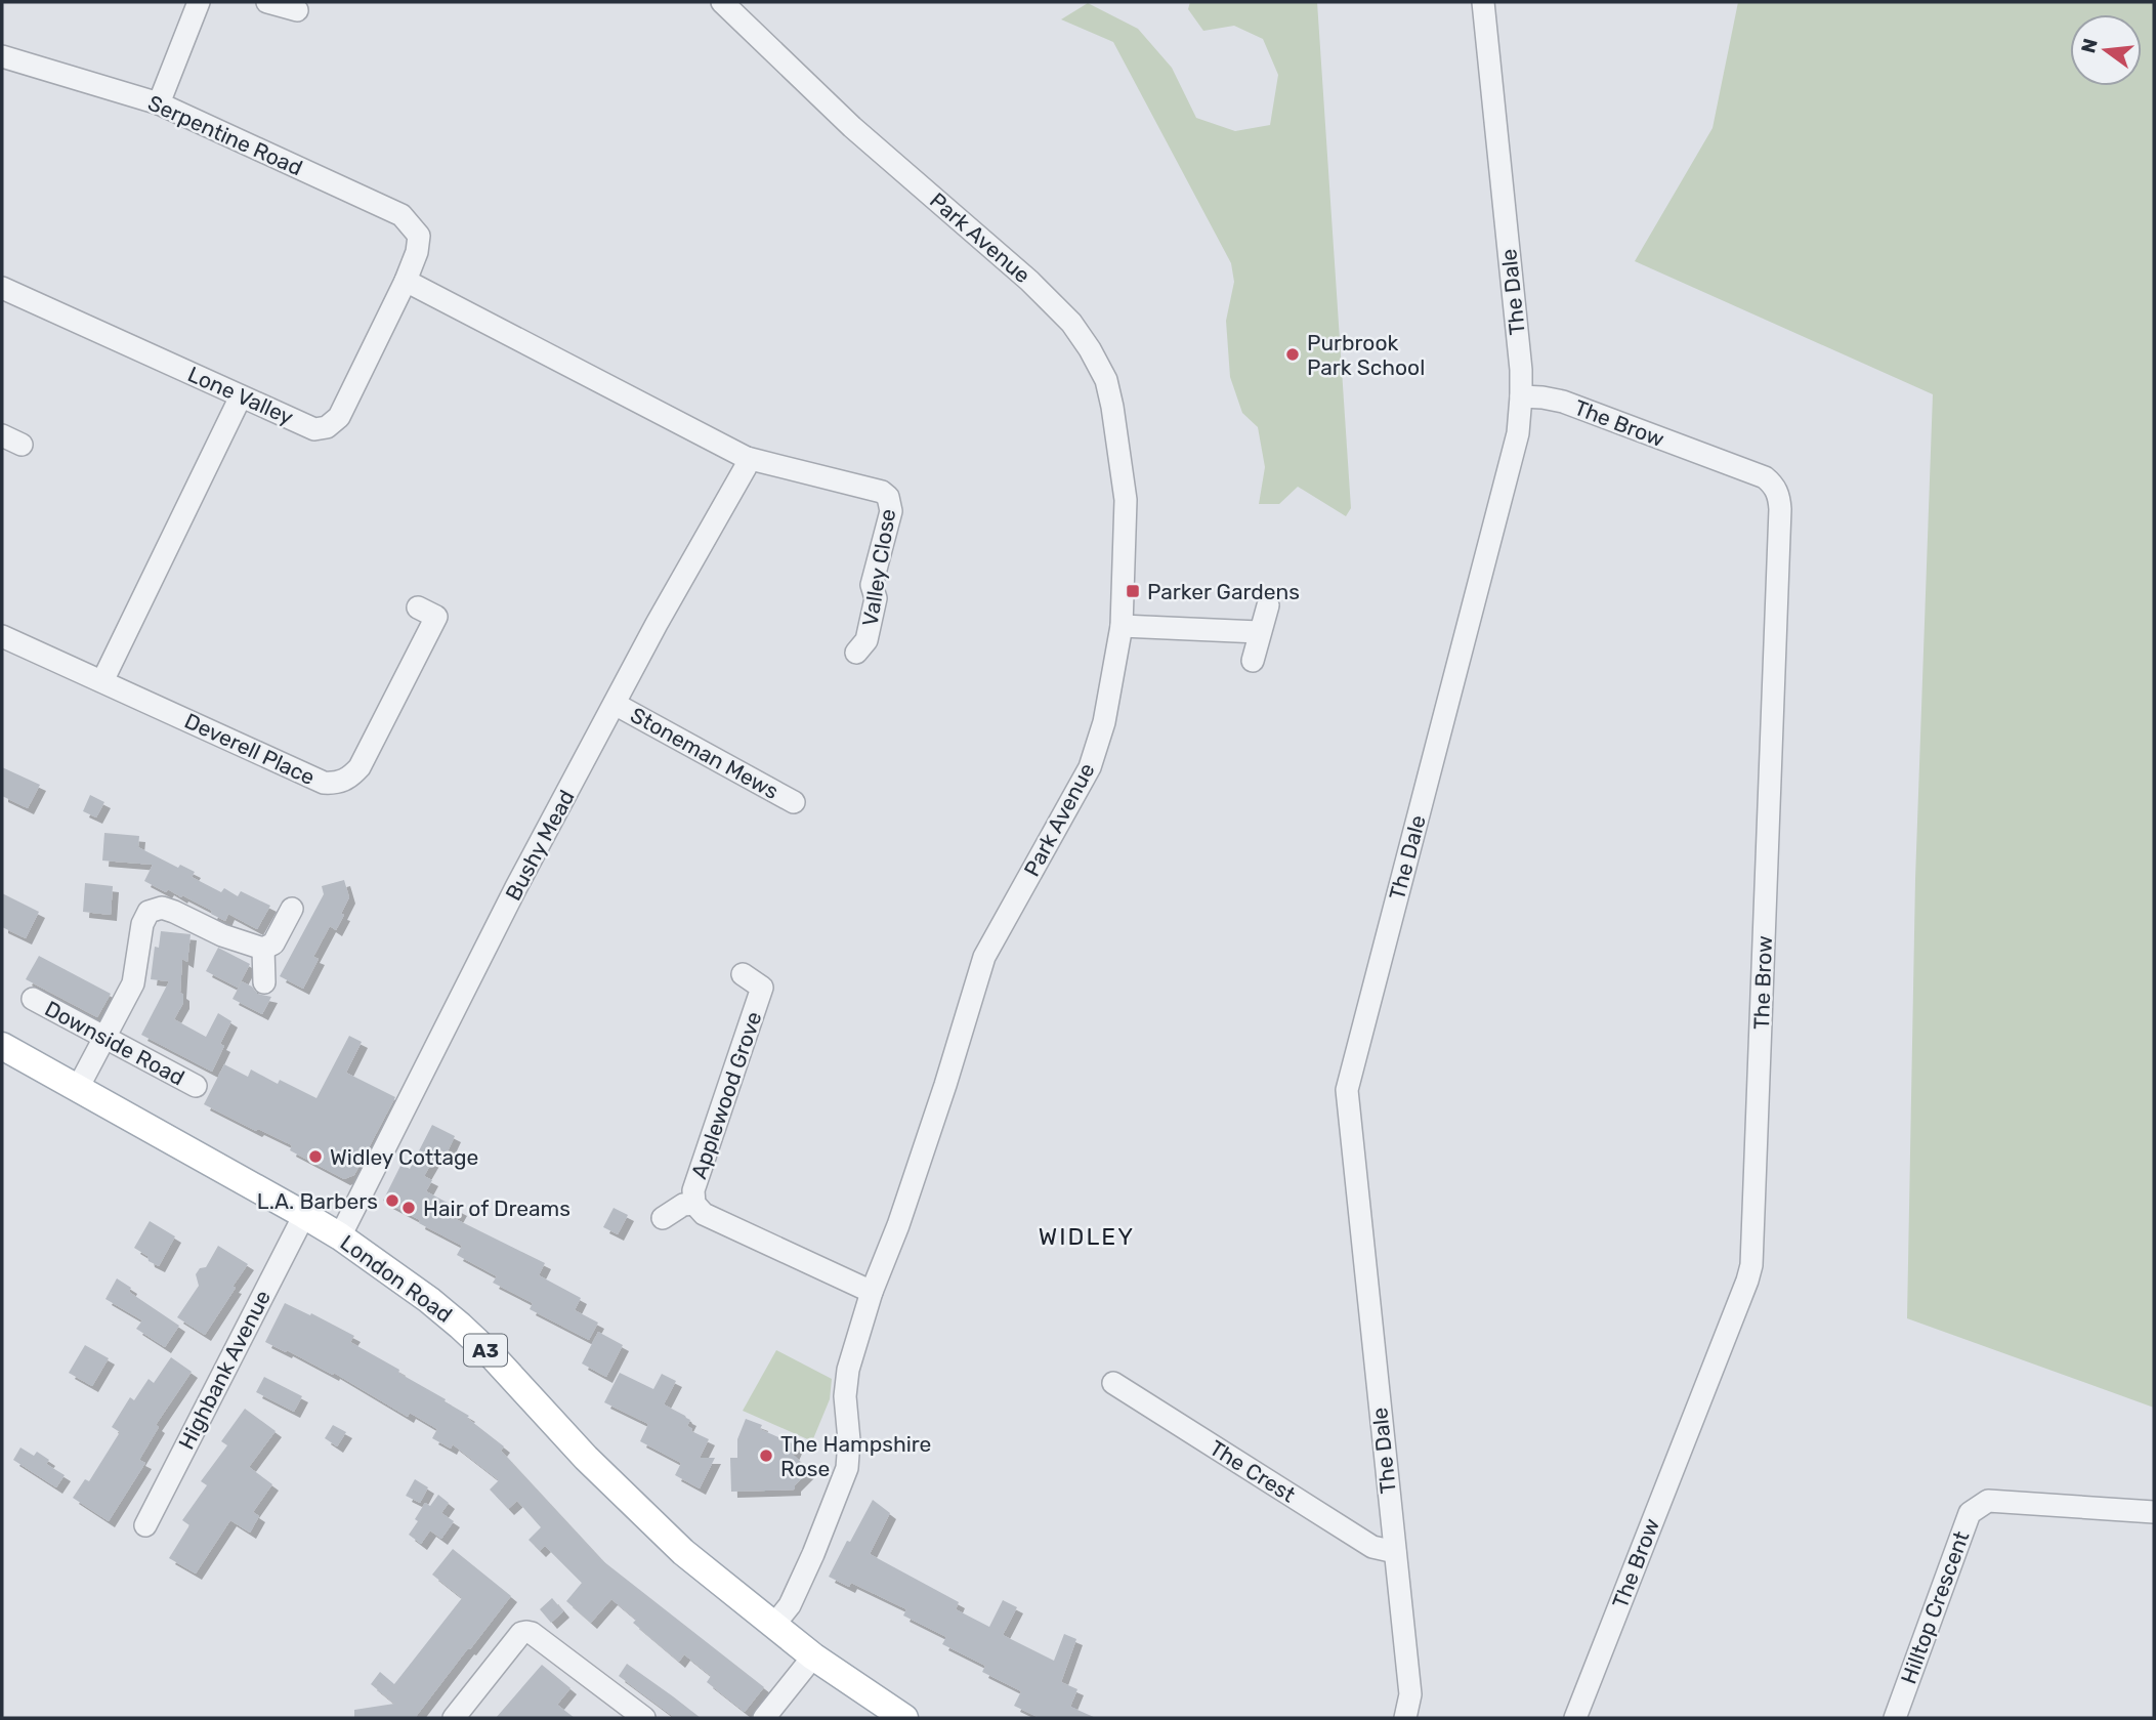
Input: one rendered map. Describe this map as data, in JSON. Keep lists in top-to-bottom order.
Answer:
{
  "streets": {
    "main road": ["London Road", "A3"],
    "street": [
      "Serpentine Road",
      "Park Avenue",
      "The Dale",
      "Lone Valley",
      "The Brow",
      "Valley Close",
      "Deverell Place",
      "Stoneman Mews",
      "Bushy Mead",
      "Downside Road",
      "Applewood Grove",
      "Highbank Avenue",
      "The Crest",
      "Hilltop Crescent"
    ]
  },
  "crossings": [
    ["Serpentine Road", "Lone Valley"],
    ["Park Avenue", "Applewood Grove"],
    ["Park Avenue", "London Road"],
    ["The Dale", "The Brow"],
    ["The Dale", "The Crest"],
    ["Valley Close", "Bushy Mead"],
    ["Stoneman Mews", "Bushy Mead"],
    ["Bushy Mead", "London Road"],
    ["London Road", "Highbank Avenue"]
  ],
  "districts": ["WIDLEY"],
  "places": {
    "other": [
      "Purbrook Park School",
      "Widley Cottage",
      "L.A. Barbers",
      "Hair of Dreams",
      "The Hampshire Rose"
    ],
    "transit": ["Parker Gardens"]
  },
  "north": "left"
}
